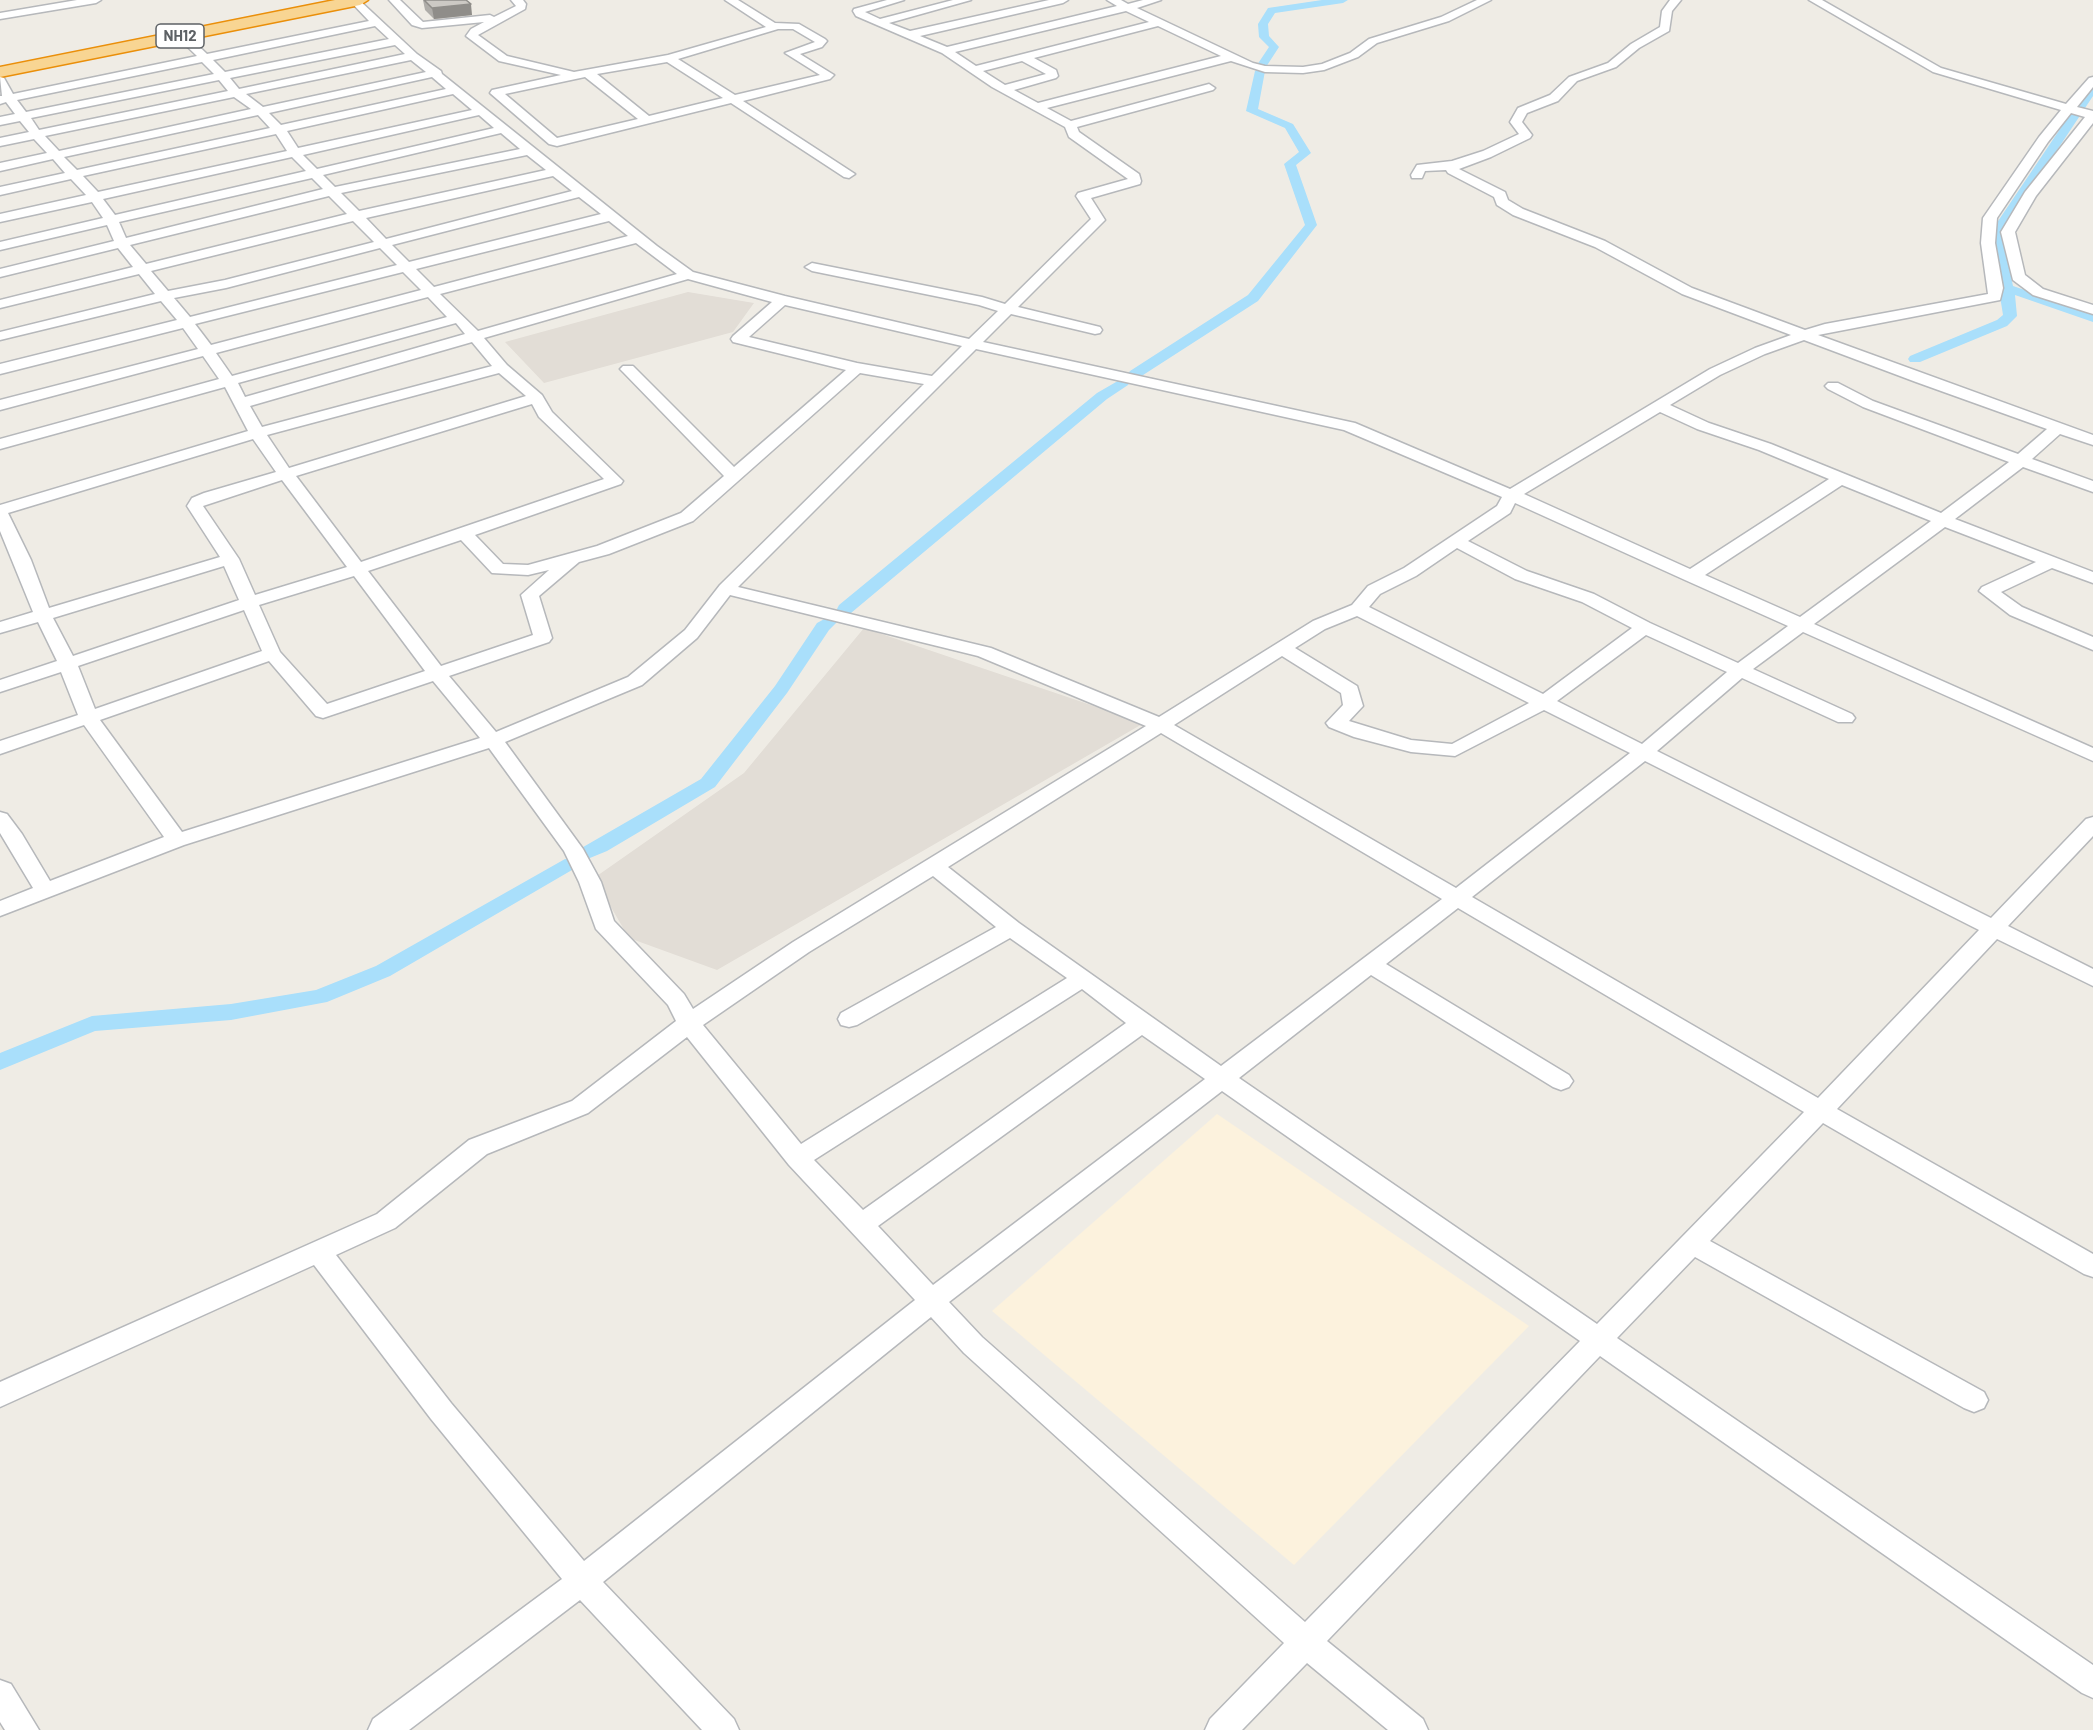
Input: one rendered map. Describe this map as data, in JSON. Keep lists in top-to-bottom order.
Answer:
{
  "streets": {
    "highway": ["NH12"]
  }
}
